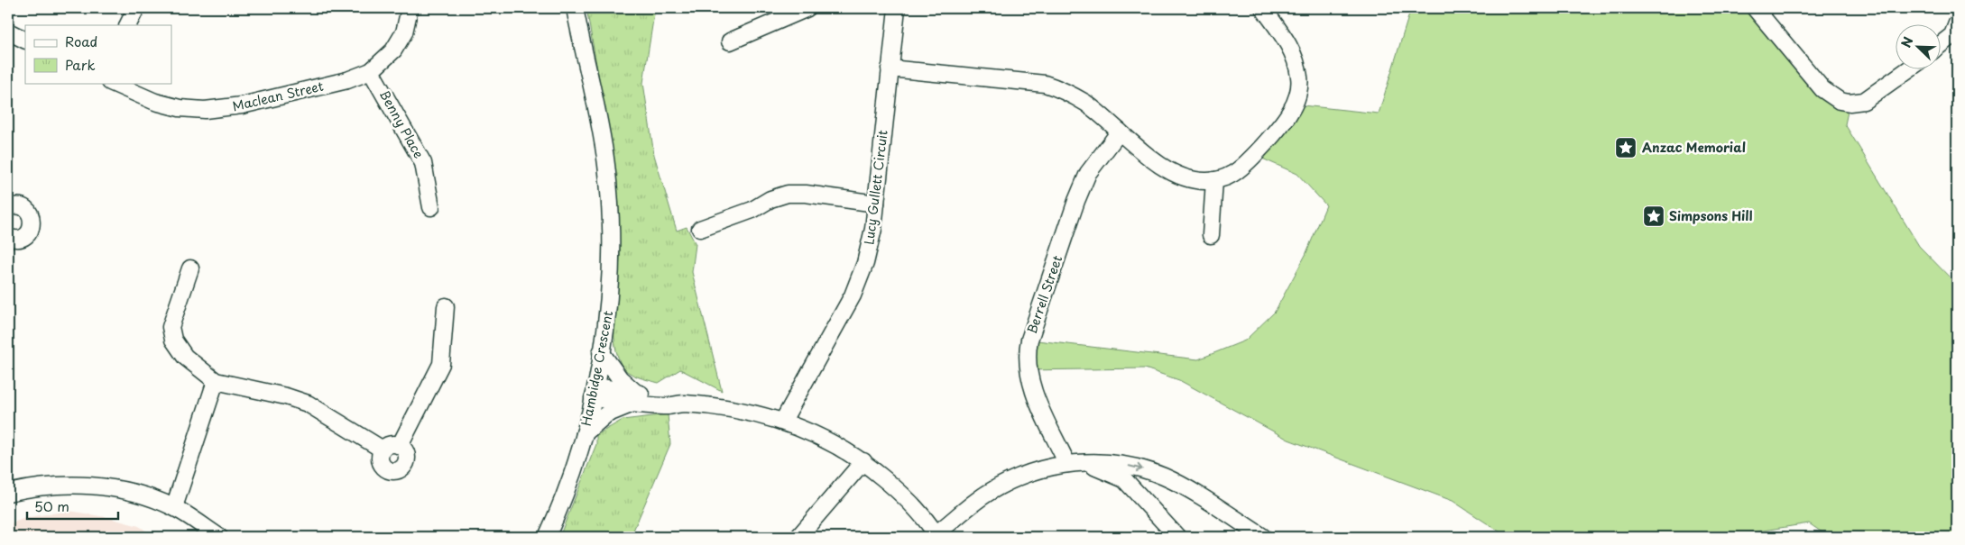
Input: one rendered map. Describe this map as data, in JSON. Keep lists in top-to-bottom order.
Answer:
{
  "streets": {
    "street": [
      "Maclean Street",
      "Benny Place",
      "Lucy Gullett Circuit",
      "Berrell Street",
      "Hambidge Crescent"
    ]
  },
  "crossings": [
    ["Maclean Street", "Benny Place"]
  ],
  "places": {
    "place": ["Anzac Memorial", "Simpsons Hill"]
  },
  "legend": ["Road", "Park"],
  "scale_bar": "50 m",
  "north": "top left"
}
